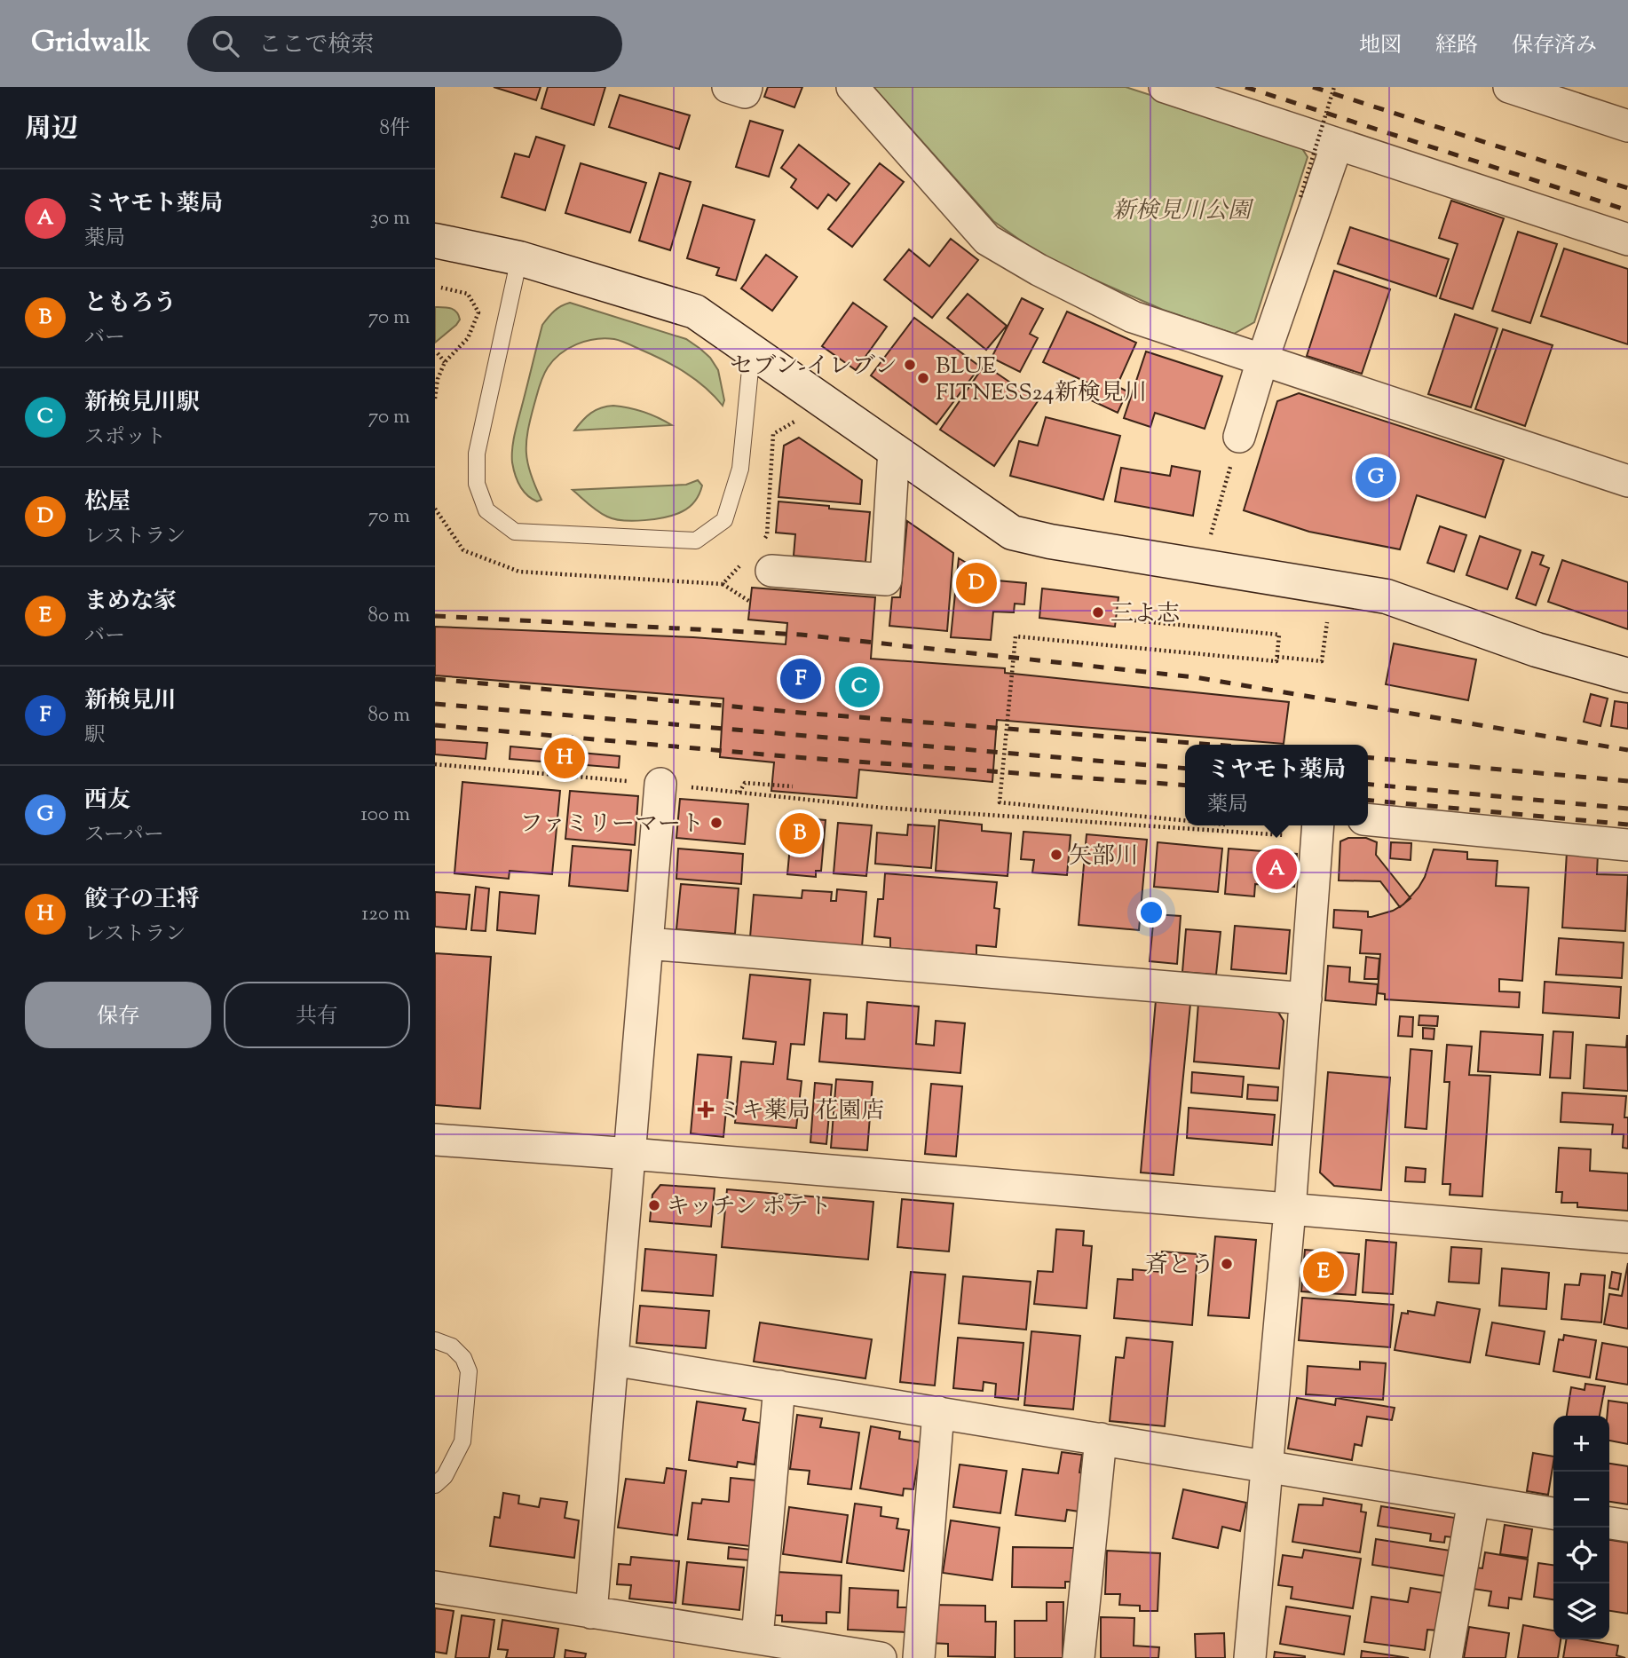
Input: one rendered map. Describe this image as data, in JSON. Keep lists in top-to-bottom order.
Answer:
{
  "parks": ["新検見川公園"],
  "places": {
    "other": [
      "セブン-イレブン",
      "BLUE FITNESS24新検見川",
      "三よ志",
      "ファミリーマート",
      "矢部川",
      "キッチン ポテト",
      "斉とう"
    ],
    "health": ["ミキ薬局 花園店"]
  },
  "page": {
    "header": "Gridwalk",
    "search": "ここで検索",
    "nav": ["地図", "経路", "保存済み"],
    "heading": ["周辺", "8件"],
    "list": [
      {
        "mark": "A",
        "name": "ミヤモト薬局",
        "note": "薬局",
        "value": "30 m"
      },
      {
        "mark": "B",
        "name": "ともろう",
        "note": "バー",
        "value": "70 m"
      },
      {
        "mark": "C",
        "name": "新検見川駅",
        "note": "スポット",
        "value": "70 m"
      },
      {
        "mark": "D",
        "name": "松屋",
        "note": "レストラン",
        "value": "70 m"
      },
      {
        "mark": "E",
        "name": "まめな家",
        "note": "バー",
        "value": "80 m"
      },
      {
        "mark": "F",
        "name": "新検見川",
        "note": "駅",
        "value": "80 m"
      },
      {
        "mark": "G",
        "name": "西友",
        "note": "スーパー",
        "value": "100 m"
      },
      {
        "mark": "H",
        "name": "餃子の王将",
        "note": "レストラン",
        "value": "120 m"
      }
    ],
    "pins": [
      "G",
      "D",
      "F",
      "C",
      "H",
      "B",
      "A",
      "E"
    ],
    "popup": ["ミヤモト薬局", "薬局"],
    "buttons": ["保存", "共有"],
    "map_buttons": ["+", "−"]
  }
}
